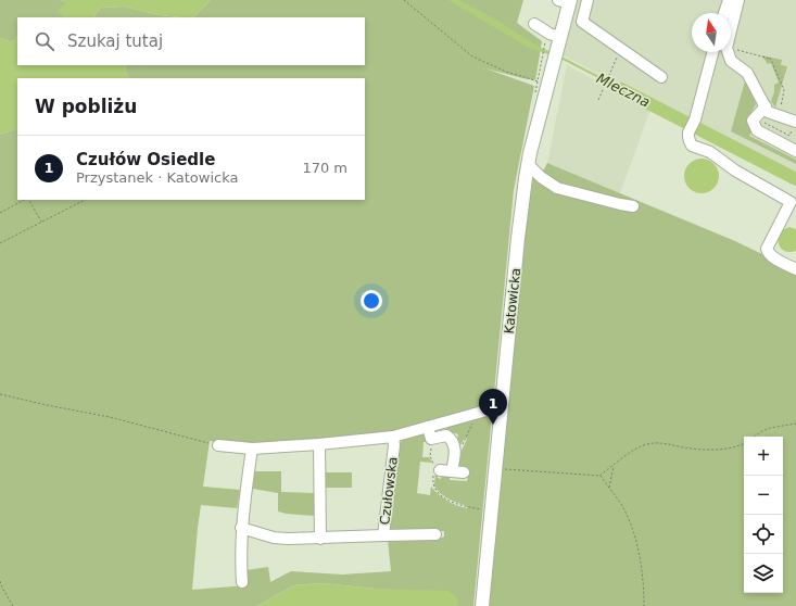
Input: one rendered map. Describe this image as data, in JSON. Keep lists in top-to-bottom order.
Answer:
{
  "streets": {
    "main road": ["Katowicka"],
    "street": ["Czułowska"]
  },
  "crossings": [
    ["Katowicka", "Czułowska"]
  ],
  "water": ["Mleczna"],
  "north": "top",
  "page": {
    "search": "Szukaj tutaj",
    "heading": "W pobliżu",
    "list": [
      {
        "mark": "1",
        "name": "Czułów Osiedle",
        "note": "Przystanek · Katowicka",
        "value": "170 m"
      }
    ],
    "pins": "1",
    "map_buttons": ["+", "−"]
  }
}
